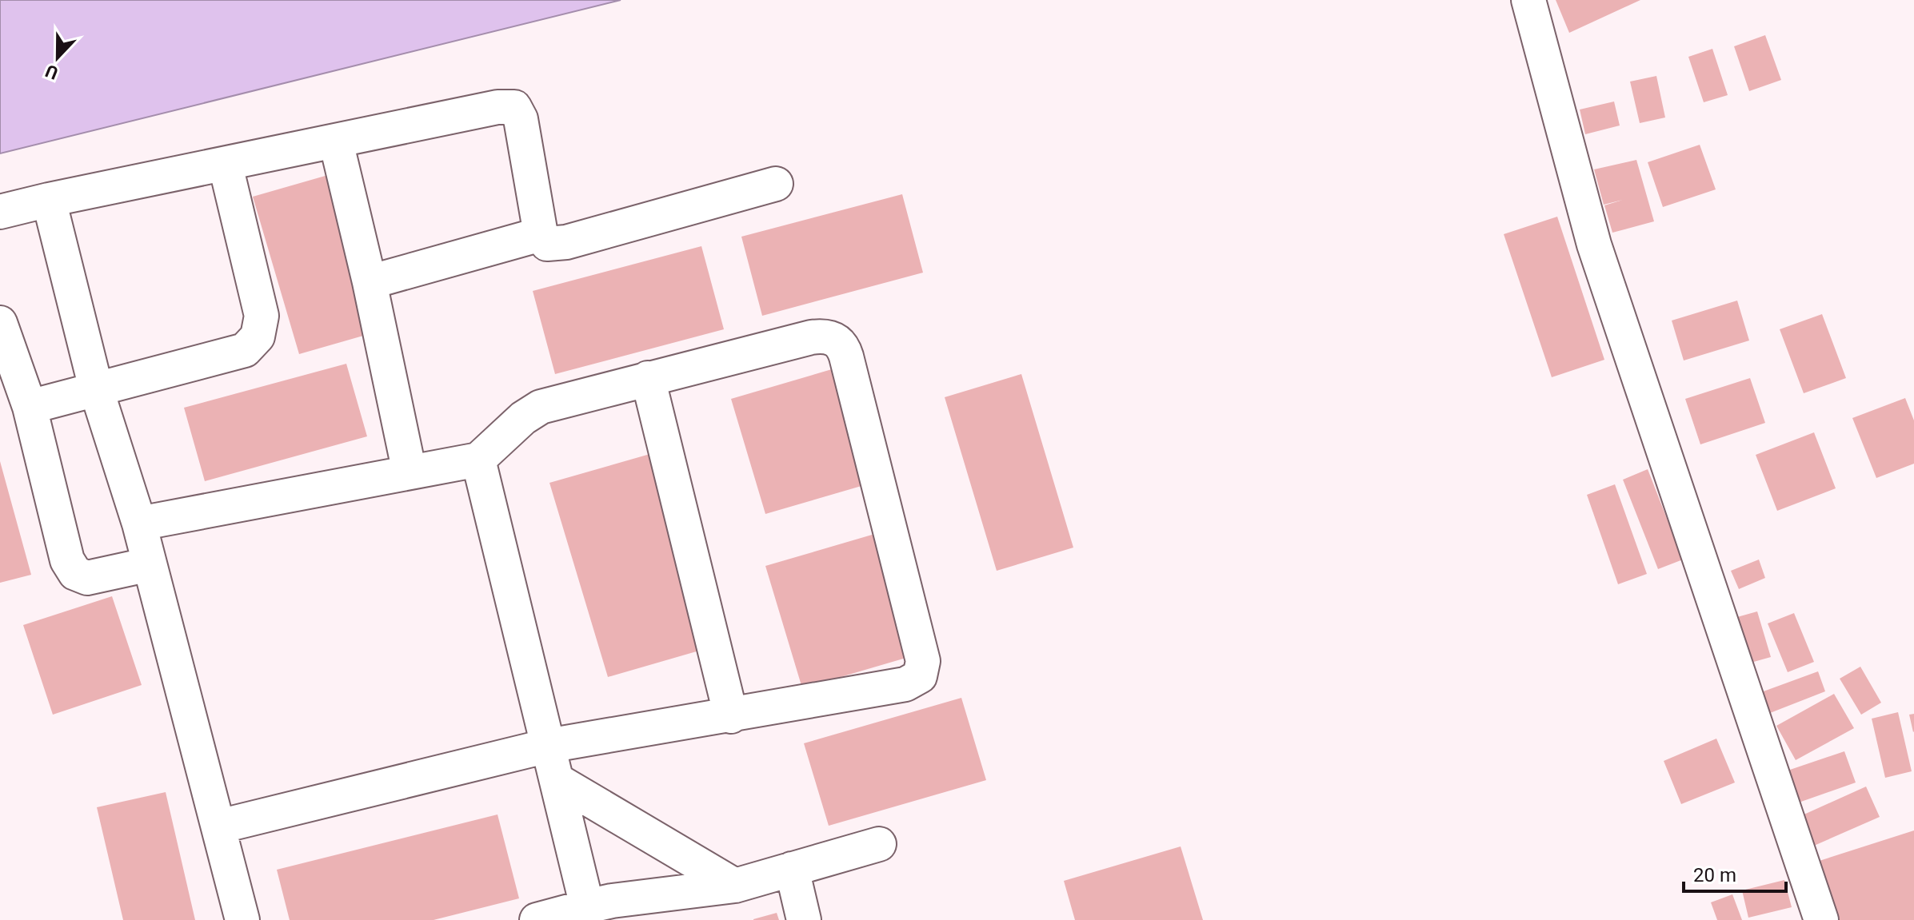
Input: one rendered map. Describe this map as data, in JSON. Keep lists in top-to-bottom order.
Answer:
{
  "scale_bar": "20 m",
  "north": "bottom"
}
